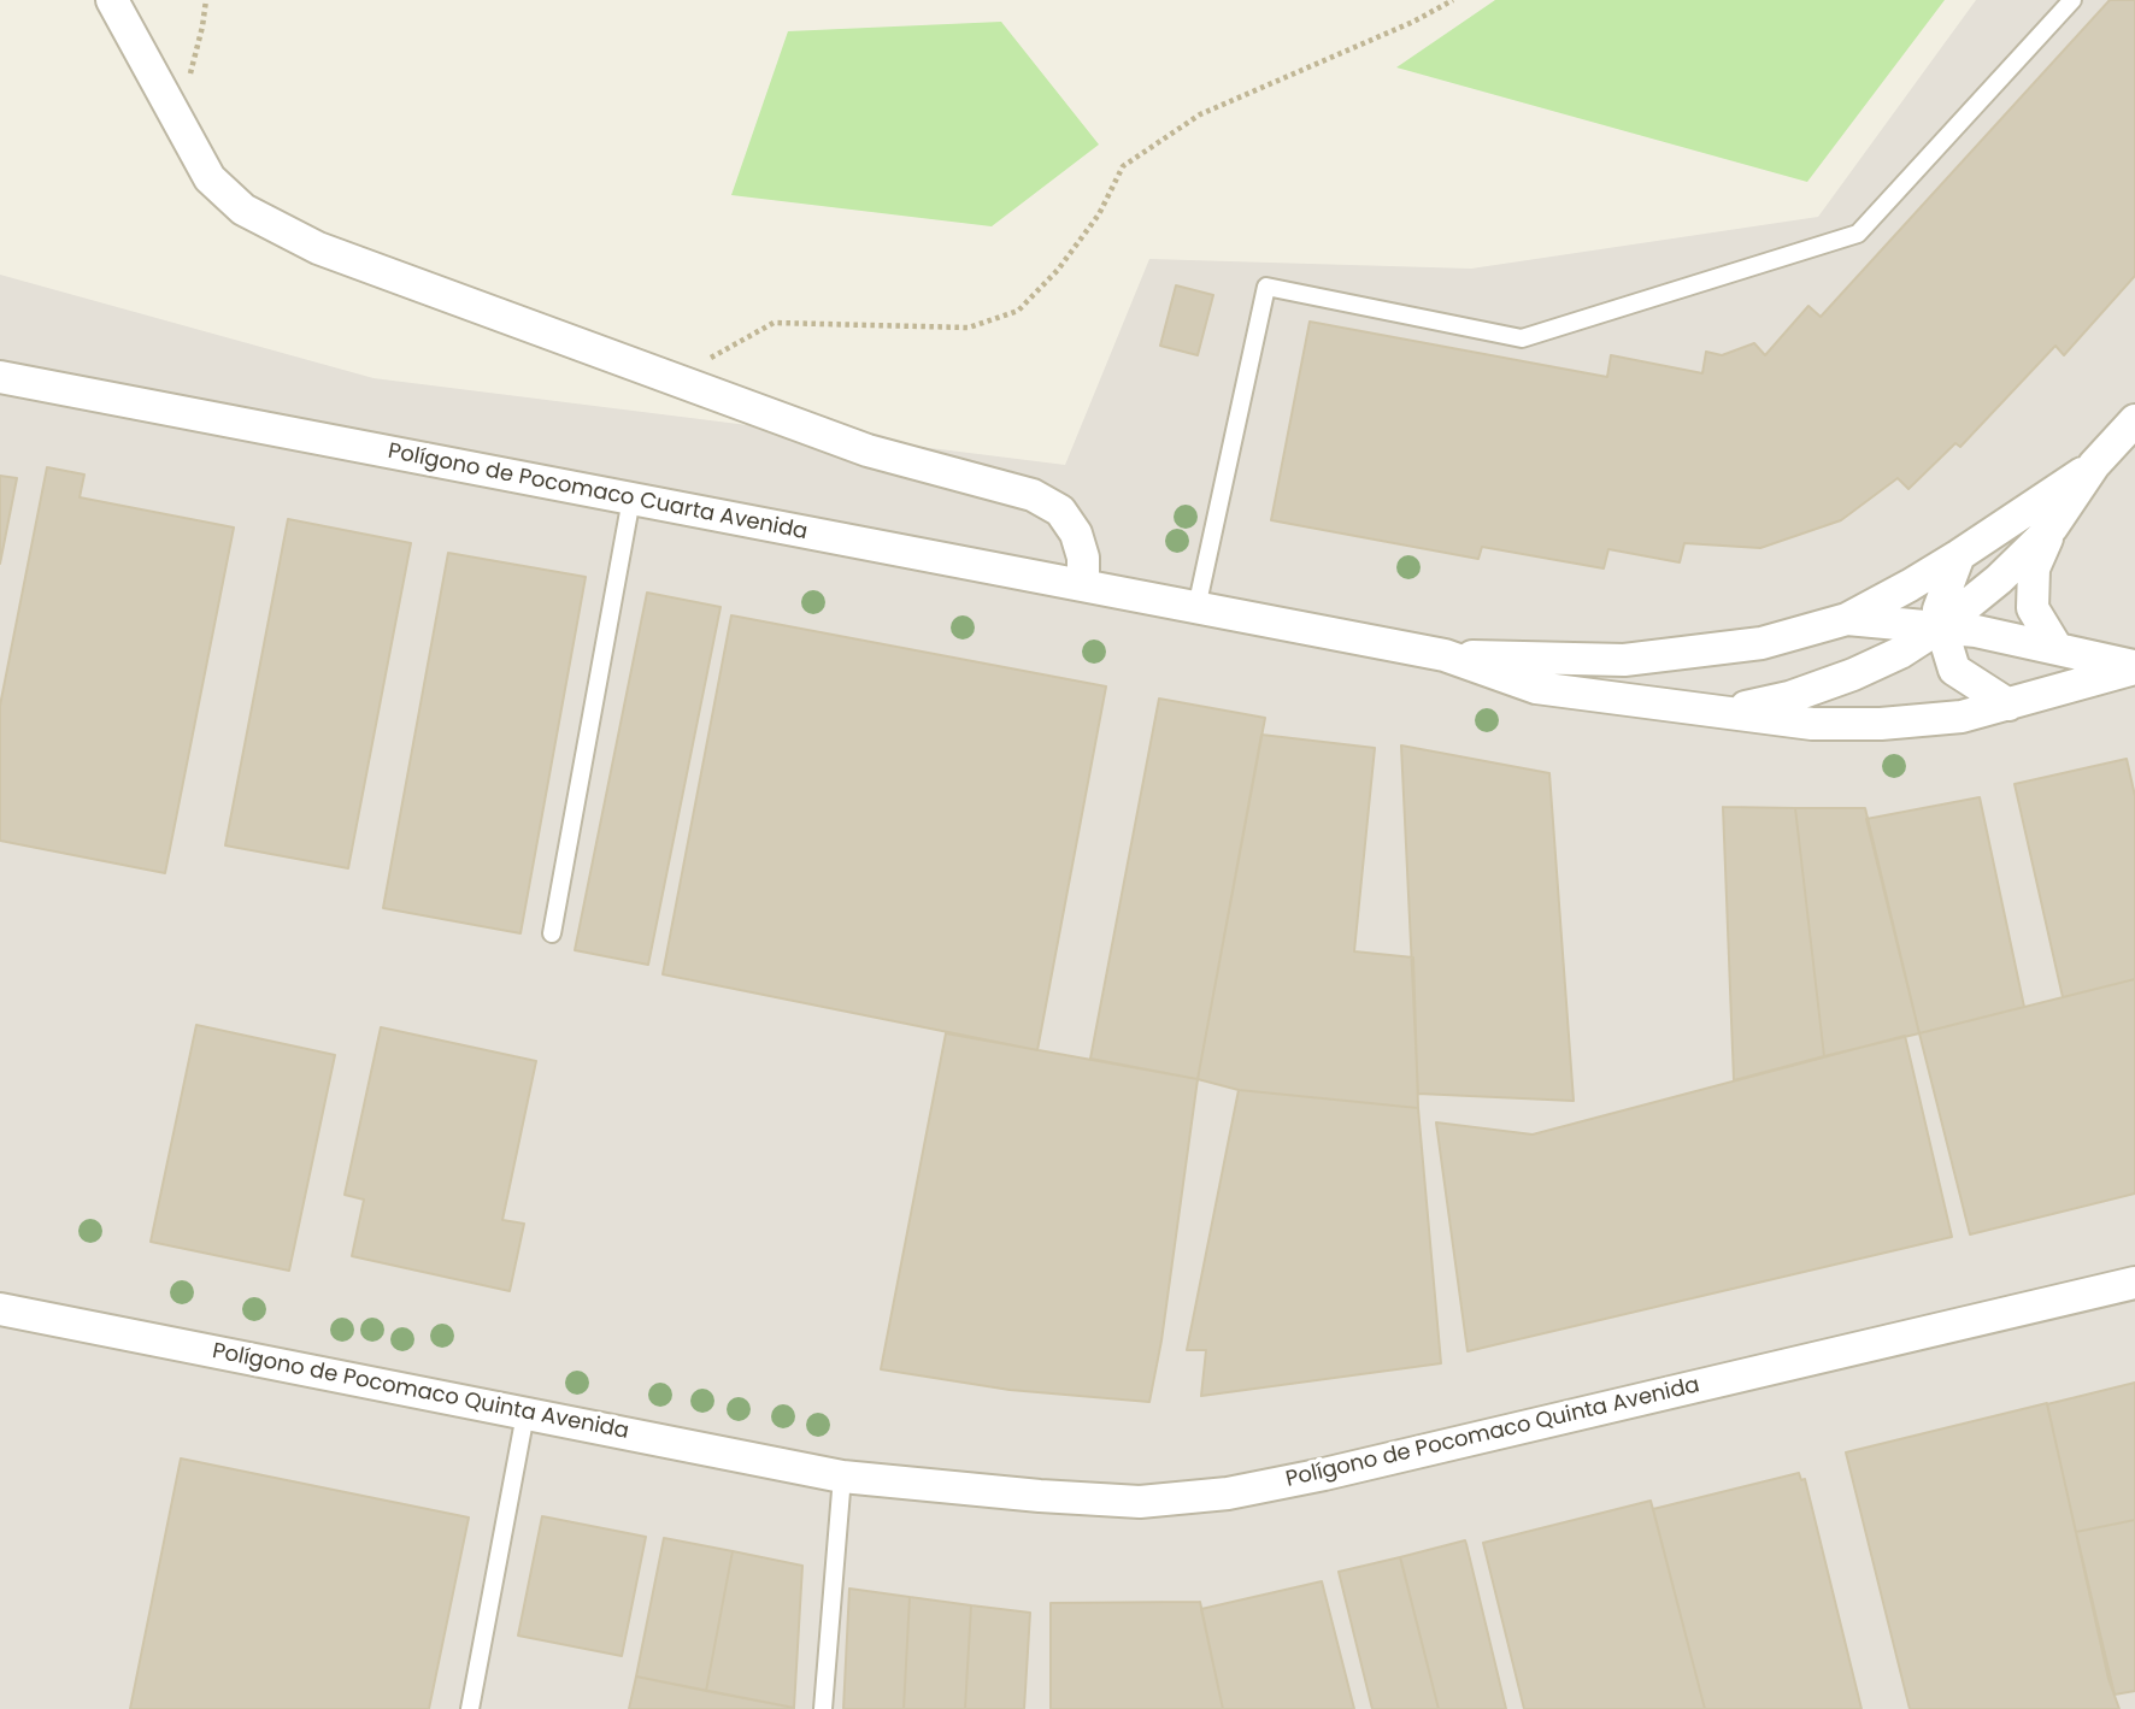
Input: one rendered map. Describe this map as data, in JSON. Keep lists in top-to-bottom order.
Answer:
{
  "streets": {
    "street": ["Polígono de Pocomaco Cuarta Avenida", "Polígono de Pocomaco Quinta Avenida"]
  }
}
